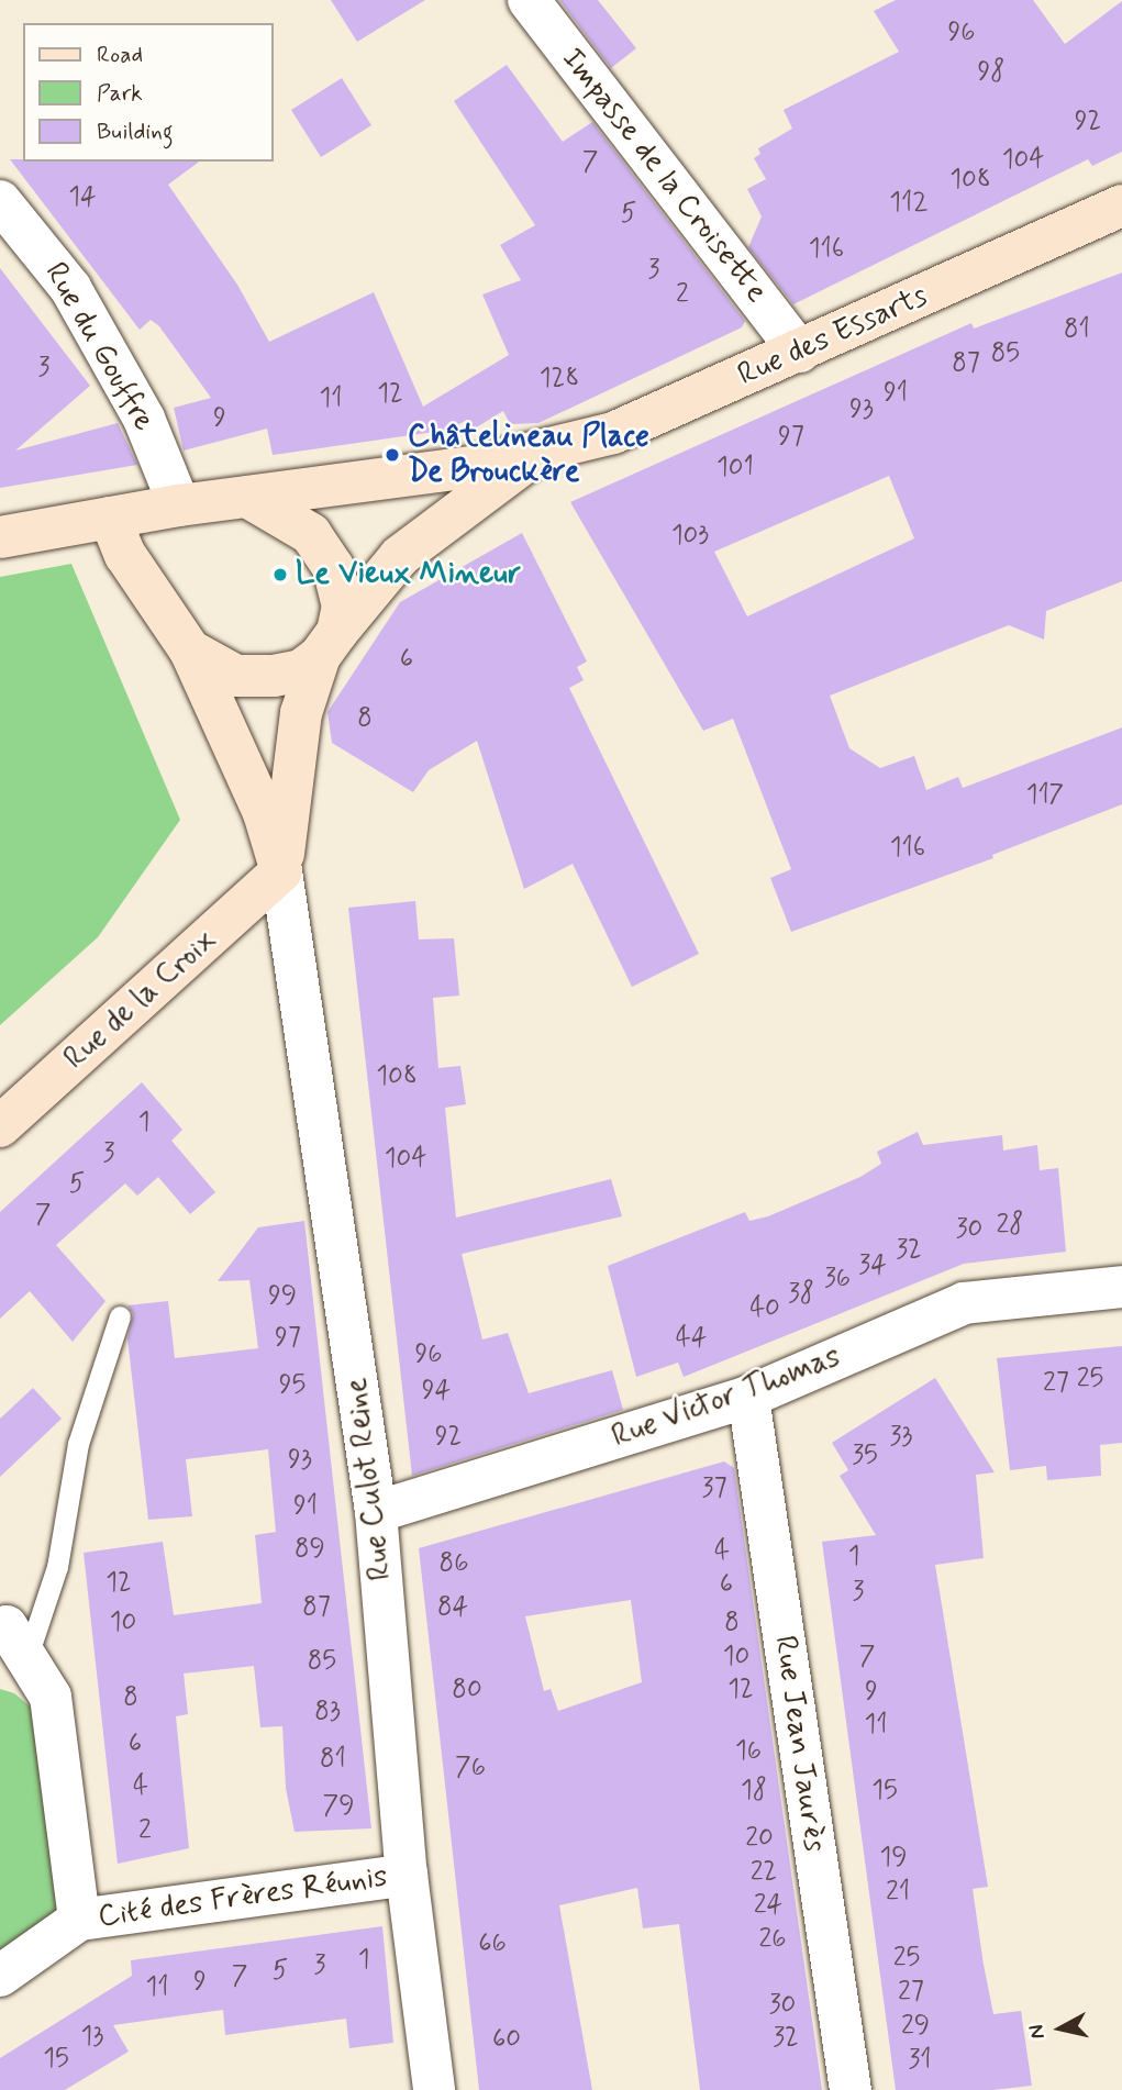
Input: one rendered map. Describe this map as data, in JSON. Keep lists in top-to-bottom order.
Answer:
{
  "streets": {
    "street": [
      "Impasse de la Croisette",
      "Rue des Essarts",
      "Rue du Gouffre",
      "Rue de la Croix",
      "Rue Victor Thomas",
      "Rue Culot Reine",
      "Rue Jean Jaurès",
      "Cité des Frères Réunis"
    ]
  },
  "crossings": [
    ["Impasse de la Croisette", "Rue des Essarts"],
    ["Rue des Essarts", "Rue du Gouffre"],
    ["Rue de la Croix", "Rue Culot Reine"],
    ["Rue Victor Thomas", "Rue Culot Reine"],
    ["Rue Victor Thomas", "Rue Jean Jaurès"],
    ["Rue Culot Reine", "Cité des Frères Réunis"]
  ],
  "places": ["Châtelineau Place De Brouckère", "Le Vieux Mineur"],
  "house_numbers": [
    "96",
    "98",
    "92",
    "104",
    "7",
    "108",
    "14",
    "112",
    "5",
    "116",
    "3",
    "2",
    "81",
    "85",
    "87",
    "3",
    "128",
    "91",
    "12",
    "11",
    "93",
    "9",
    "97",
    "101",
    "103",
    "6",
    "8",
    "117",
    "116",
    "108",
    "1",
    "3",
    "104",
    "5",
    "7",
    "28",
    "30",
    "32",
    "34",
    "36",
    "38",
    "99",
    "40",
    "97",
    "44",
    "96",
    "25",
    "27",
    "95",
    "94",
    "92",
    "33",
    "35",
    "93",
    "37",
    "91",
    "89",
    "4",
    "1",
    "86",
    "12",
    "6",
    "3",
    "87",
    "84",
    "10",
    "8",
    "10",
    "7",
    "85",
    "80",
    "12",
    "9",
    "8",
    "83",
    "11",
    "6",
    "16",
    "81",
    "76",
    "4",
    "18",
    "15",
    "79",
    "2",
    "20",
    "19",
    "22",
    "21",
    "24",
    "26",
    "66",
    "25",
    "1",
    "3",
    "5",
    "7",
    "9",
    "11",
    "27",
    "30",
    "29",
    "13",
    "32",
    "60",
    "15",
    "31"
  ],
  "legend": ["Road", "Park", "Building"],
  "north": "left"
}
